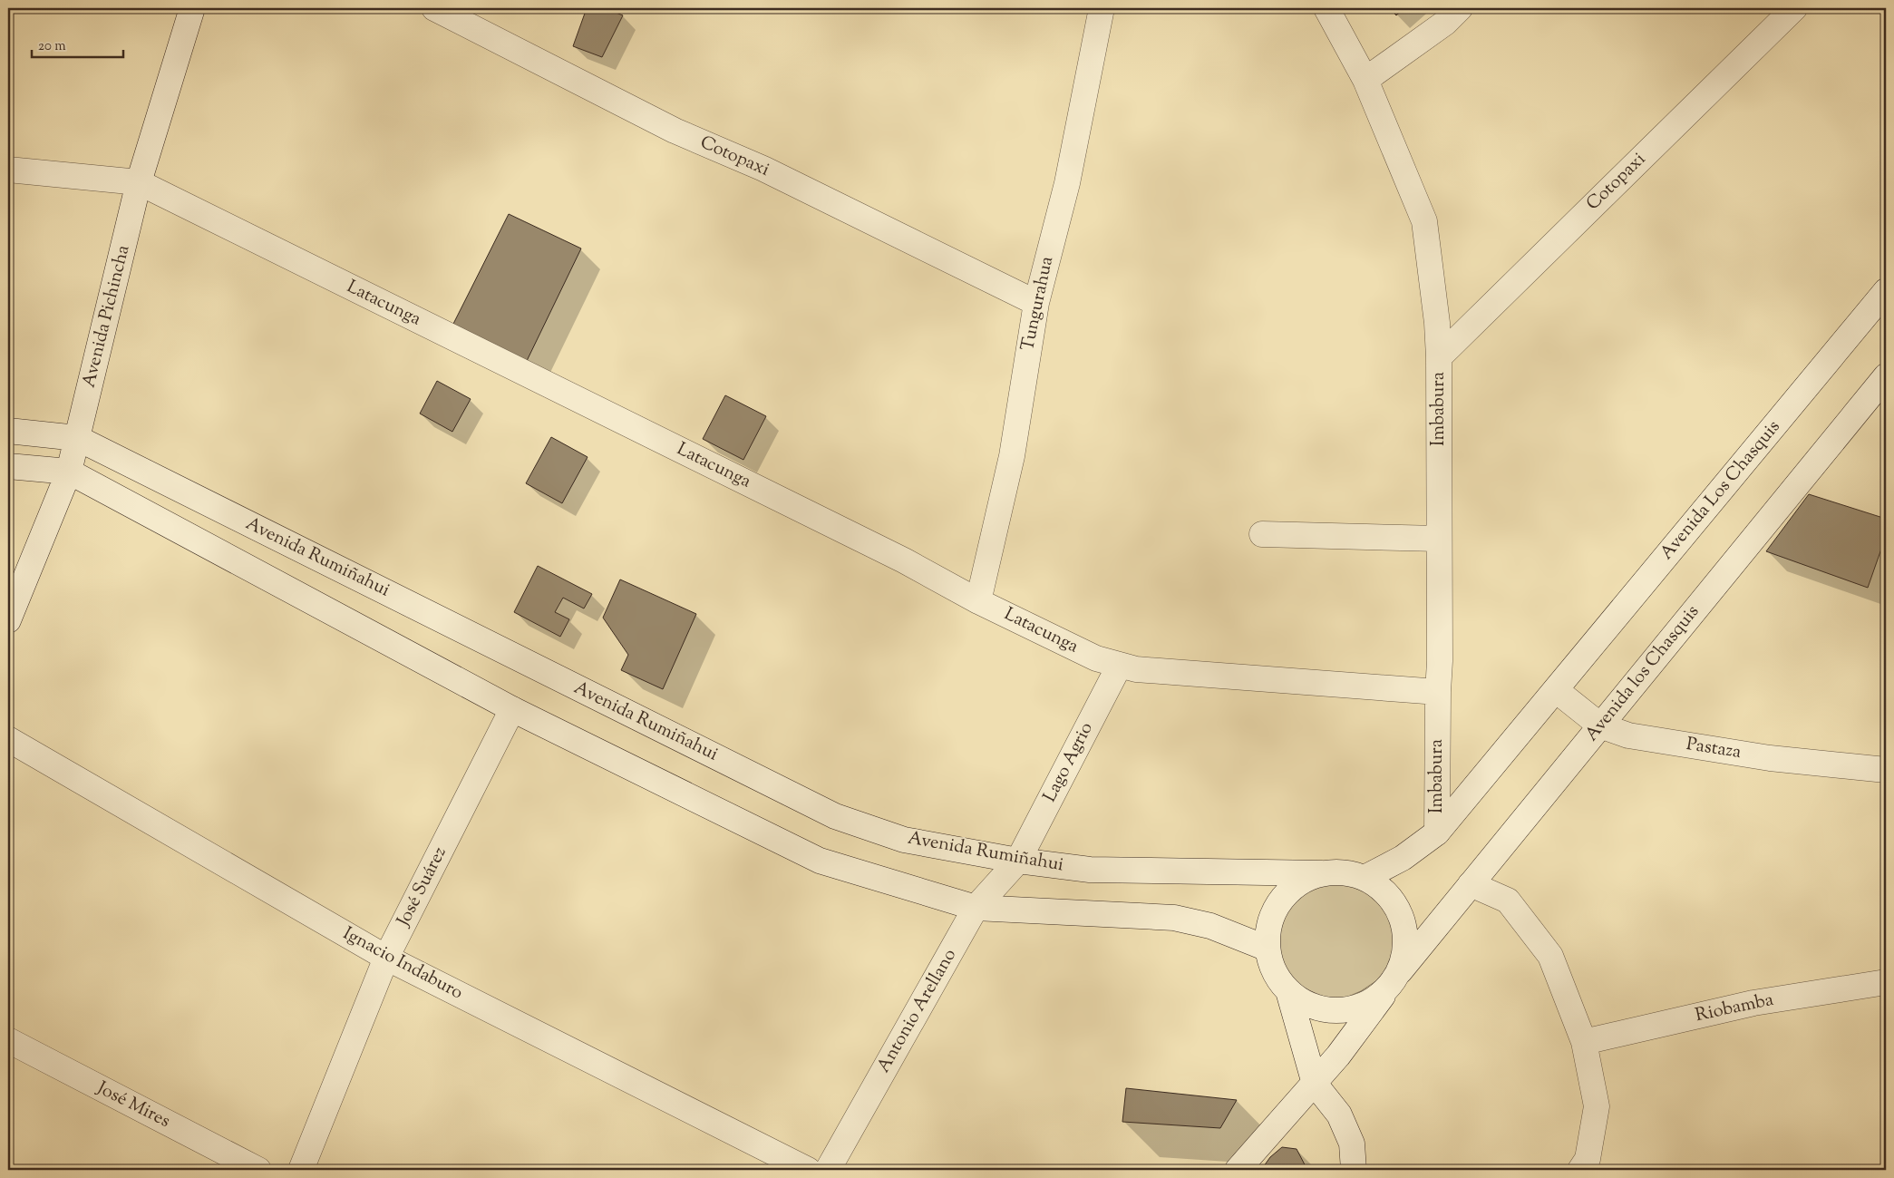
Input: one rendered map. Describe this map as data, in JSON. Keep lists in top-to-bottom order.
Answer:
{
  "streets": {
    "street": [
      "Cotopaxi",
      "Latacunga",
      "Tungurahua",
      "Avenida Pichincha",
      "Imbabura",
      "Avenida Los Chasquis",
      "Avenida Rumiñahui",
      "Avenida los Chasquis",
      "Pastaza",
      "Lago Agrio",
      "José Suárez",
      "Ignacio Indaburo",
      "Riobamba",
      "Antonio Arellano",
      "José Mires"
    ]
  },
  "crossings": [
    ["Cotopaxi", "Tungurahua"],
    ["Cotopaxi", "Imbabura"],
    ["Latacunga", "Tungurahua"],
    ["Latacunga", "Avenida Pichincha"],
    ["Latacunga", "Imbabura"],
    ["Latacunga", "Lago Agrio"],
    ["Avenida Pichincha", "Avenida Rumiñahui"],
    ["Avenida Los Chasquis", "Pastaza"],
    ["Avenida Rumiñahui", "Avenida los Chasquis"],
    ["Avenida Rumiñahui", "Lago Agrio"],
    ["Avenida Rumiñahui", "Antonio Arellano"],
    ["Avenida los Chasquis", "Pastaza"],
    ["Lago Agrio", "Antonio Arellano"],
    ["José Suárez", "Ignacio Indaburo"]
  ],
  "scale_bar": "20 m"
}
